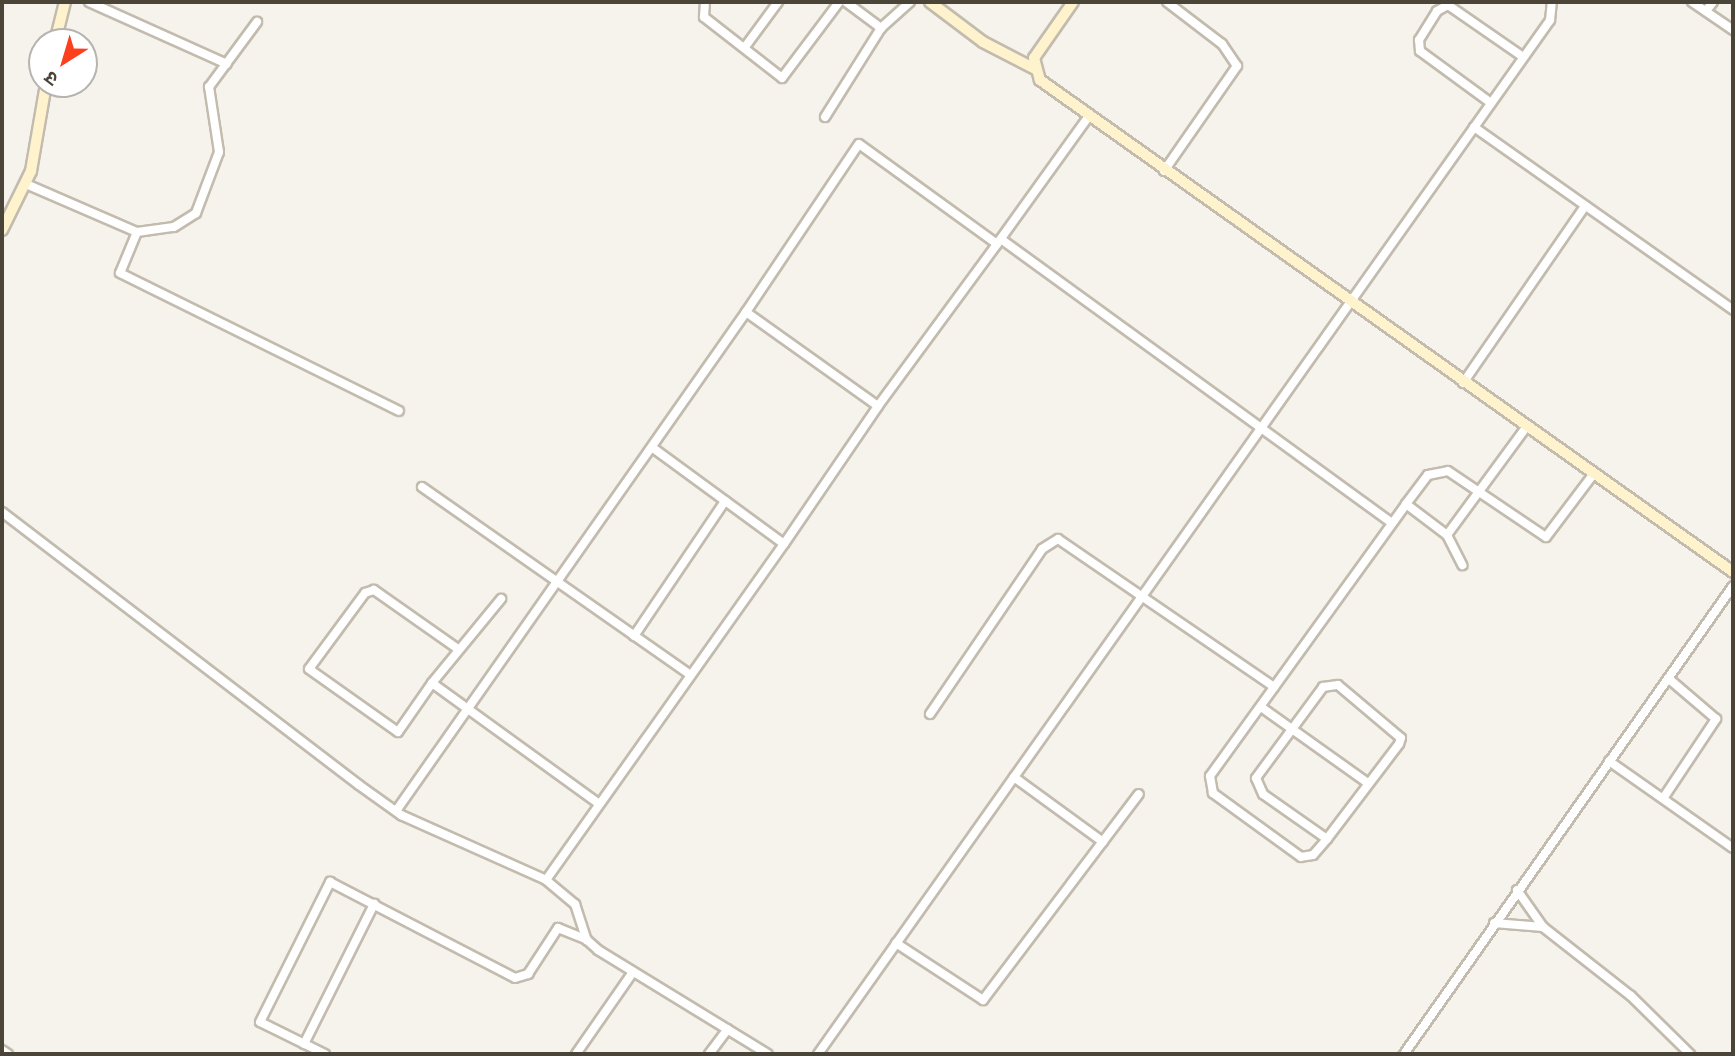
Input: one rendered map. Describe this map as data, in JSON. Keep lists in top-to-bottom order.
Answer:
{
  "north": "bottom left"
}
